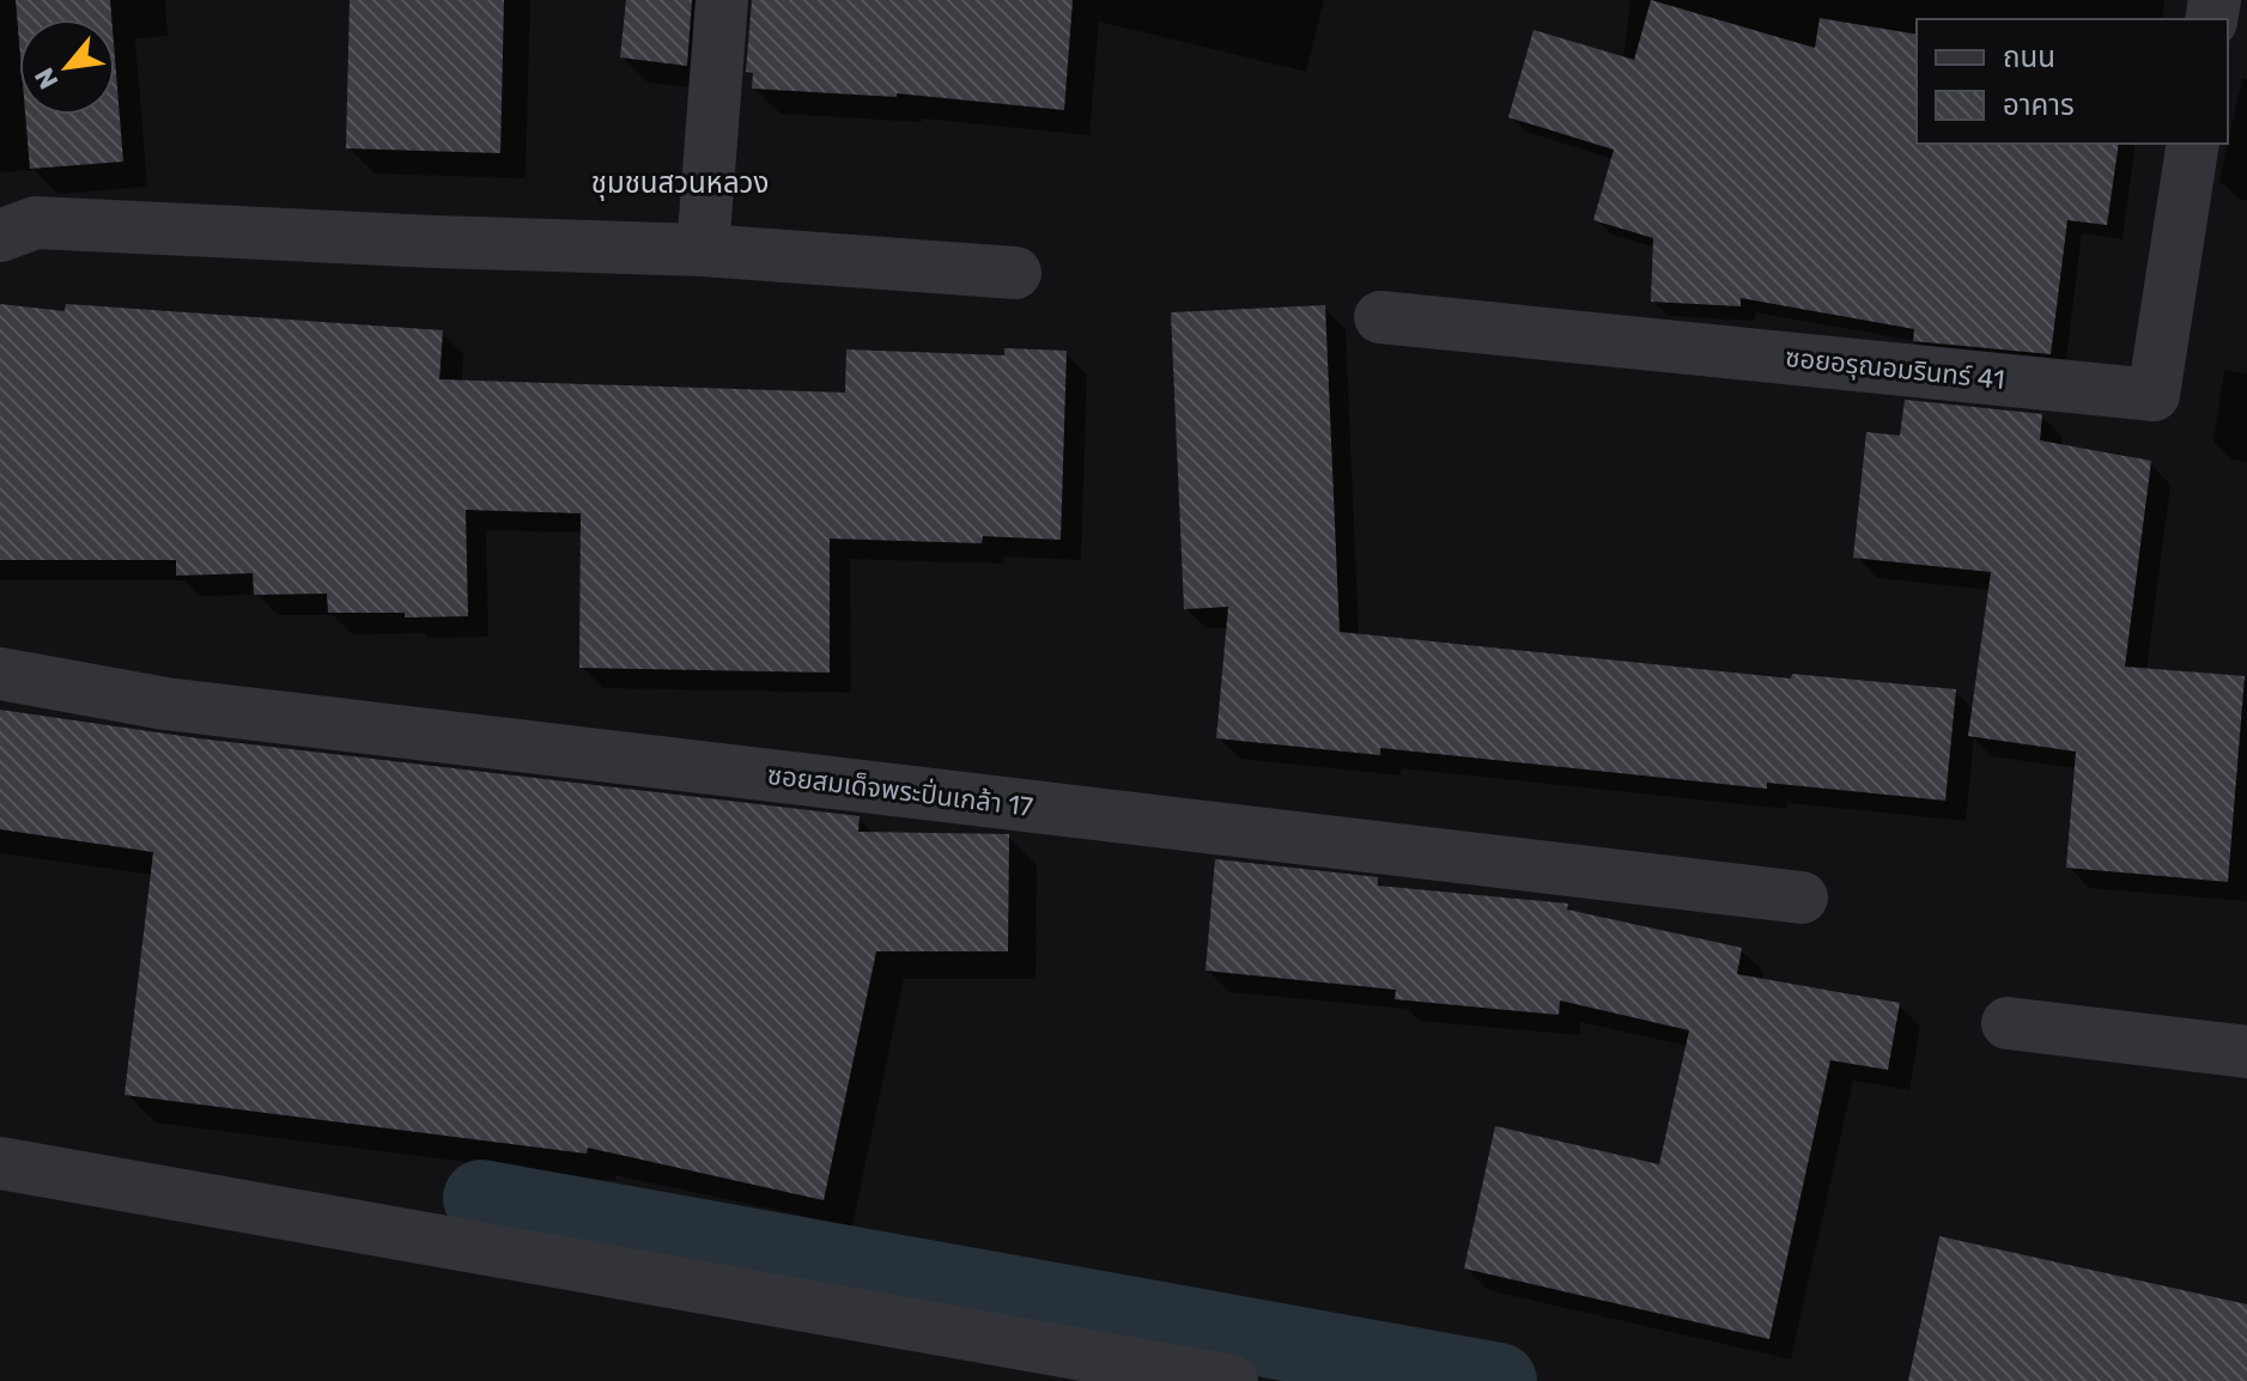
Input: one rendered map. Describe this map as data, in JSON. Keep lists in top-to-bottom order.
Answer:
{
  "streets": {
    "street": ["ซอยอรุณอมรินทร์ 41", "ซอยสมเด็จพระปิ่นเกล้า 17"]
  },
  "districts": ["ชุมชนสวนหลวง"],
  "legend": ["ถนน", "อาคาร"],
  "north": "bottom left"
}
